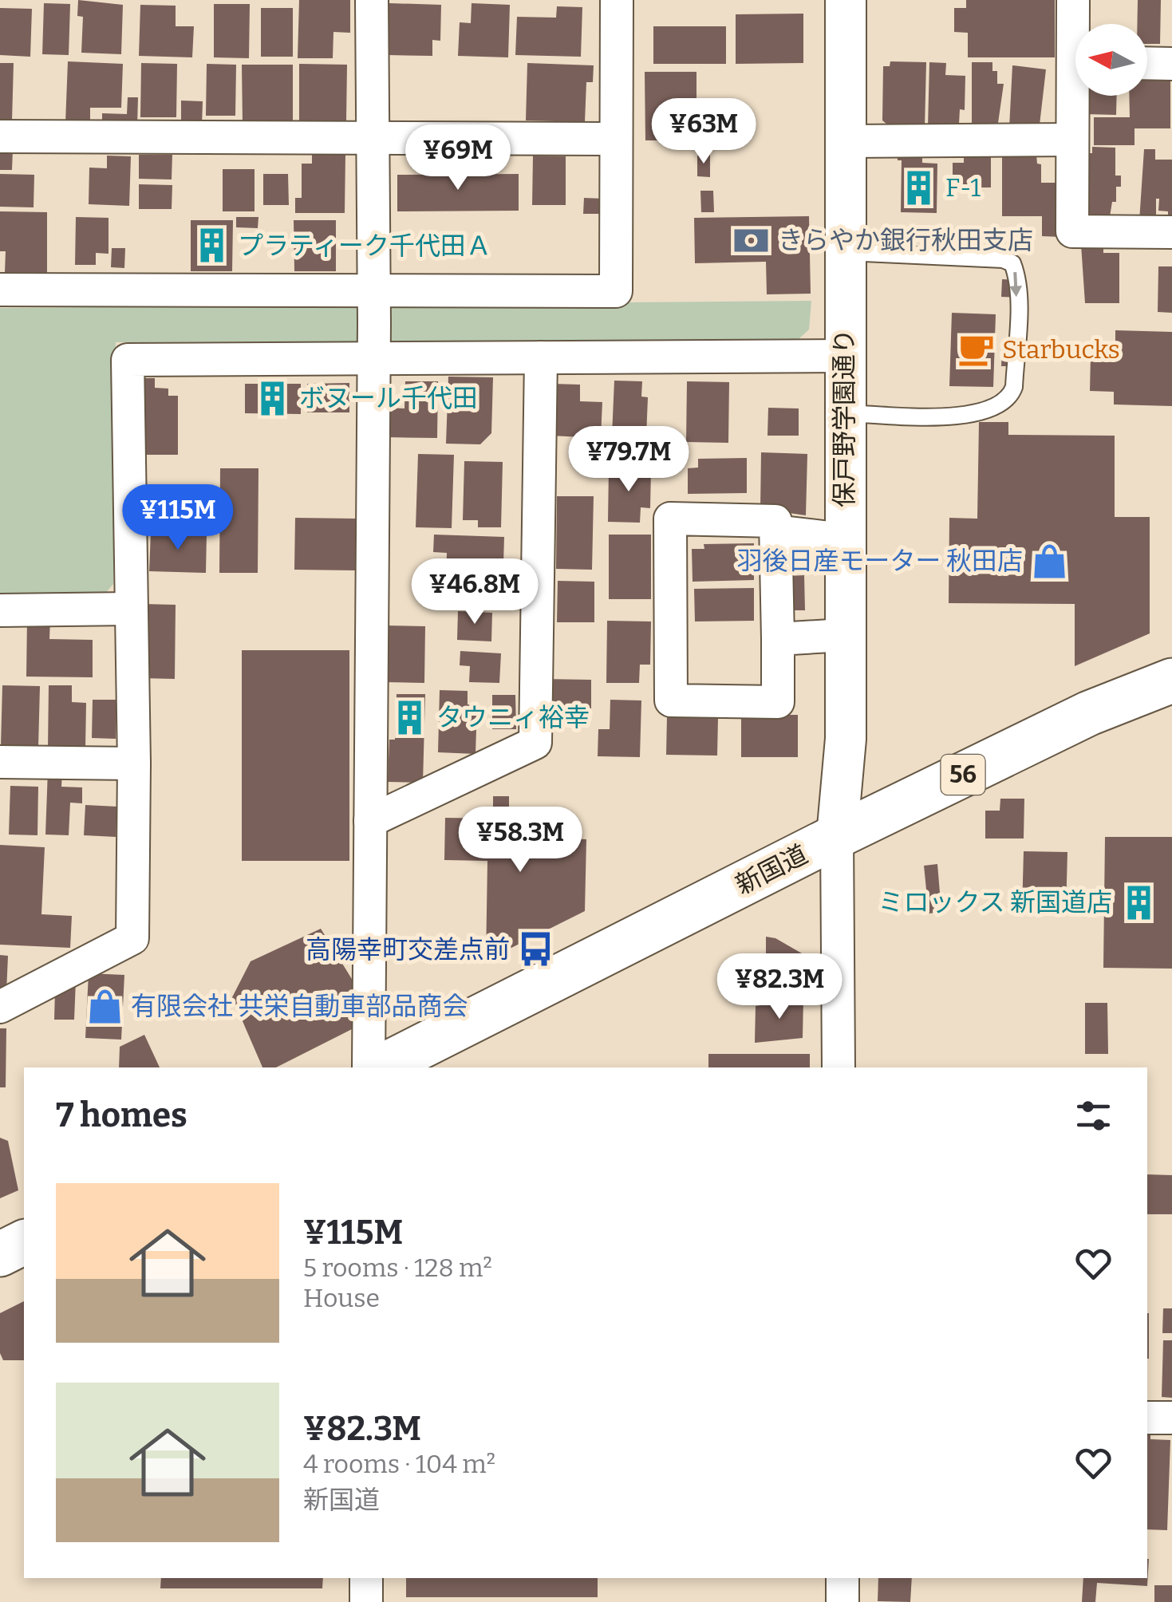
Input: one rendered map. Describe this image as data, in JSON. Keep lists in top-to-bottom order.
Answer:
{
  "streets": {
    "main road": ["56", "新国道"],
    "street": ["保戸野学園通り"]
  },
  "crossings": [
    ["保戸野学園通り", "新国道"]
  ],
  "places": {
    "building": [
      "F-1",
      "プラティーク千代田Ａ",
      "ボヌール千代田",
      "タウニィ裕幸",
      "ミロックス 新国道店"
    ],
    "bank": ["きらやか銀行秋田支店"],
    "cafe": ["Starbucks"],
    "shop": ["羽後日産モーター 秋田店", "有限会社 共栄自動車部品商会"],
    "bus stop": ["高陽幸町交差点前"]
  },
  "north": "left",
  "page": {
    "price": [
      "¥63M",
      "¥69M",
      "¥79.7M",
      "¥115M",
      "¥46.8M",
      "¥58.3M",
      "¥82.3M"
    ],
    "heading": "7 homes",
    "list": [
      {
        "name": "¥115M",
        "note": "5 rooms · 128 m² · House"
      },
      {
        "name": "¥82.3M",
        "note": "4 rooms · 104 m² · 新国道"
      }
    ]
  }
}
